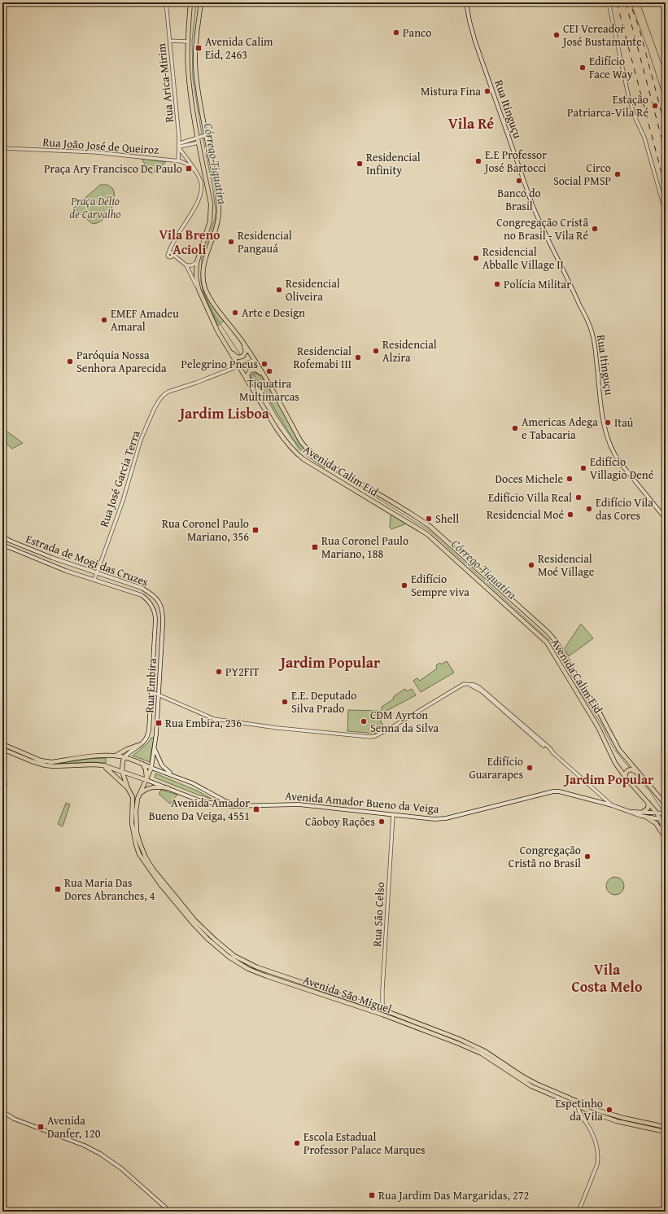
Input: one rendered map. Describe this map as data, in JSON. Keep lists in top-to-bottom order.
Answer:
{
  "streets": {
    "main road": [
      "Rua Itinguçu",
      "Avenida Calim Eid",
      "Estrada de Mogi das Cruzes",
      "Rua Embira",
      "Avenida Amador Bueno da Veiga",
      "Avenida São Miguel"
    ],
    "street": [
      "Rua Arica-Mirim",
      "Rua João José de Queiroz",
      "Rua José Garcia Terra",
      "Rua São Celso"
    ]
  },
  "crossings": [
    ["Rua Arica-Mirim", "Rua João José de Queiroz"],
    ["Avenida Calim Eid", "Rua José Garcia Terra"],
    ["Avenida Calim Eid", "Avenida Amador Bueno da Veiga"],
    ["Rua José Garcia Terra", "Estrada de Mogi das Cruzes"],
    ["Estrada de Mogi das Cruzes", "Rua Embira"],
    ["Rua Embira", "Avenida Amador Bueno da Veiga"],
    ["Rua Embira", "Avenida São Miguel"],
    ["Avenida Amador Bueno da Veiga", "Rua São Celso"],
    ["Avenida Amador Bueno da Veiga", "Avenida São Miguel"],
    ["Rua São Celso", "Avenida São Miguel"]
  ],
  "districts": [
    "Vila Ré",
    "Vila Breno Acioli",
    "Jardim Lisboa",
    "Jardim Popular",
    "Jardim Popular",
    "Vila Costa Melo"
  ],
  "water": ["Córrego Tiquatira"],
  "parks": ["Praça Délio de Carvalho"],
  "places": {
    "other": [
      "Panco",
      "CEI Vereador José Bustamante",
      "Edifício Face Way",
      "Mistura Fina",
      "Estação Patriarca-Vila Ré",
      "E.E Professor José Bartocci",
      "Residencial Infinity",
      "Circo Social PMSP",
      "Banco do Brasil",
      "Congregação Cristã no Brasil - Vila Ré",
      "Residencial Pangauá",
      "Residencial Abballe Village II",
      "Polícia Militar",
      "Residencial Oliveira",
      "Arte e Design",
      "EMEF Amadeu Amaral",
      "Residencial Alzira",
      "Residencial Rofemabi III",
      "Paróquia Nossa Senhora Aparecida",
      "Pelegrino Pneus",
      "Tiquatira Multimarcas",
      "Itaú",
      "Americas Adega e Tabacaria",
      "Edifício Villagio Dené",
      "Doces Michele",
      "Edifício Villa Real",
      "Edifício Vila das Cores",
      "Residencial Moé",
      "Shell",
      "Residencial Moé Village",
      "Edifício Sempre viva",
      "PY2FIT",
      "E.E. Deputado Silva Prado",
      "CDM Ayrton Senna da Silva",
      "Edifício Guararapes",
      "Cãoboy Rações",
      "Congregação Cristã no Brasil",
      "Espetinho da Vila",
      "Escola Estadual Professor Palace Marques"
    ],
    "transit": [
      "Avenida Calim Eid, 2463",
      "Praça Ary Francisco De Paulo",
      "Rua Coronel Paulo Mariano, 356",
      "Rua Coronel Paulo Mariano, 188",
      "Rua Embira, 236",
      "Avenida Amador Bueno Da Veiga, 4551",
      "Rua Maria Das Dores Abranches, 4",
      "Avenida Danfer, 120",
      "Rua Jardim Das Margaridas, 272"
    ]
  }
}
